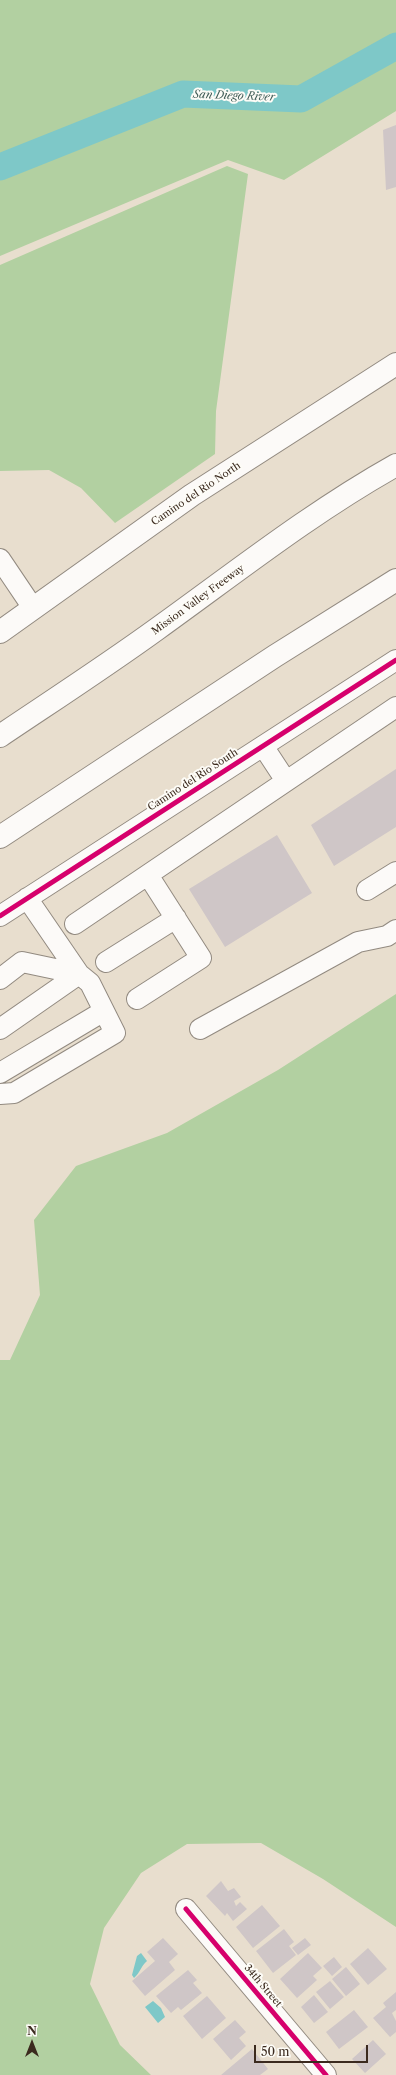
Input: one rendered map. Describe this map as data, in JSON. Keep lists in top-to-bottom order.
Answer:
{
  "streets": {
    "main road": ["Camino del Rio North", "Mission Valley Freeway"],
    "street": ["Camino del Rio South", "34th Street"]
  },
  "water": ["San Diego River"],
  "scale_bar": "50 m",
  "north": "top"
}
